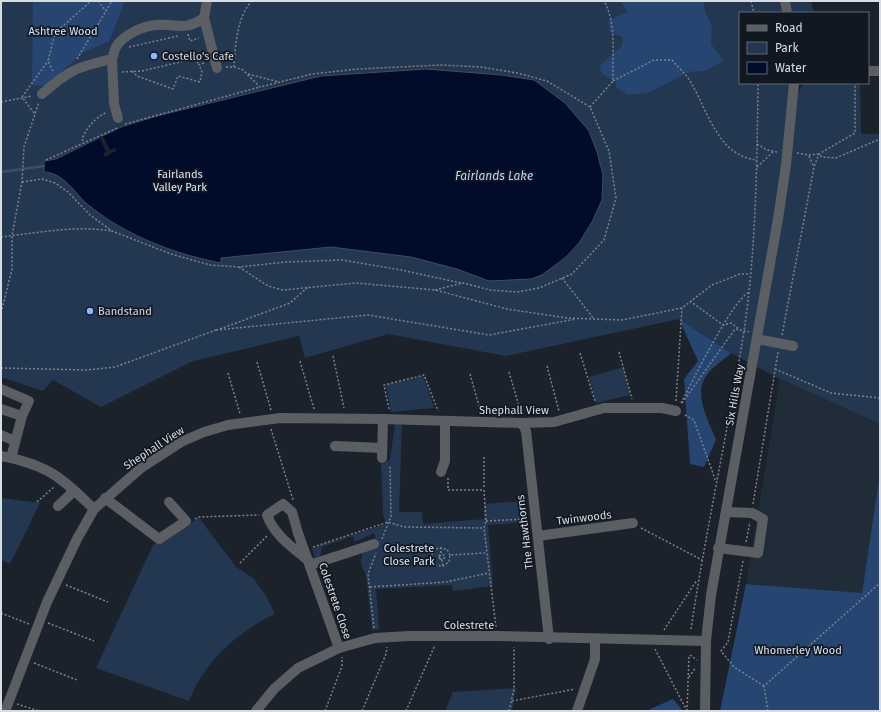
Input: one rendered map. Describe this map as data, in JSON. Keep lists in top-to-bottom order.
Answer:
{
  "streets": {
    "street": [
      "Six Hills Way",
      "Shephall View",
      "Twinwoods",
      "The Hawthorns",
      "Colestrete Close",
      "Colestrete"
    ]
  },
  "crossings": [
    ["Six Hills Way", "Colestrete"],
    ["Shephall View", "The Hawthorns"],
    ["Twinwoods", "The Hawthorns"],
    ["The Hawthorns", "Colestrete"],
    ["Colestrete Close", "Colestrete"]
  ],
  "water": ["Fairlands Lake"],
  "parks": [
    "Ashtree Wood",
    "Fairlands Valley Park",
    "Colestrete Close Park",
    "Whomerley Wood"
  ],
  "places": ["Costello's Cafe", "Bandstand"],
  "legend": ["Road", "Park", "Water"]
}
